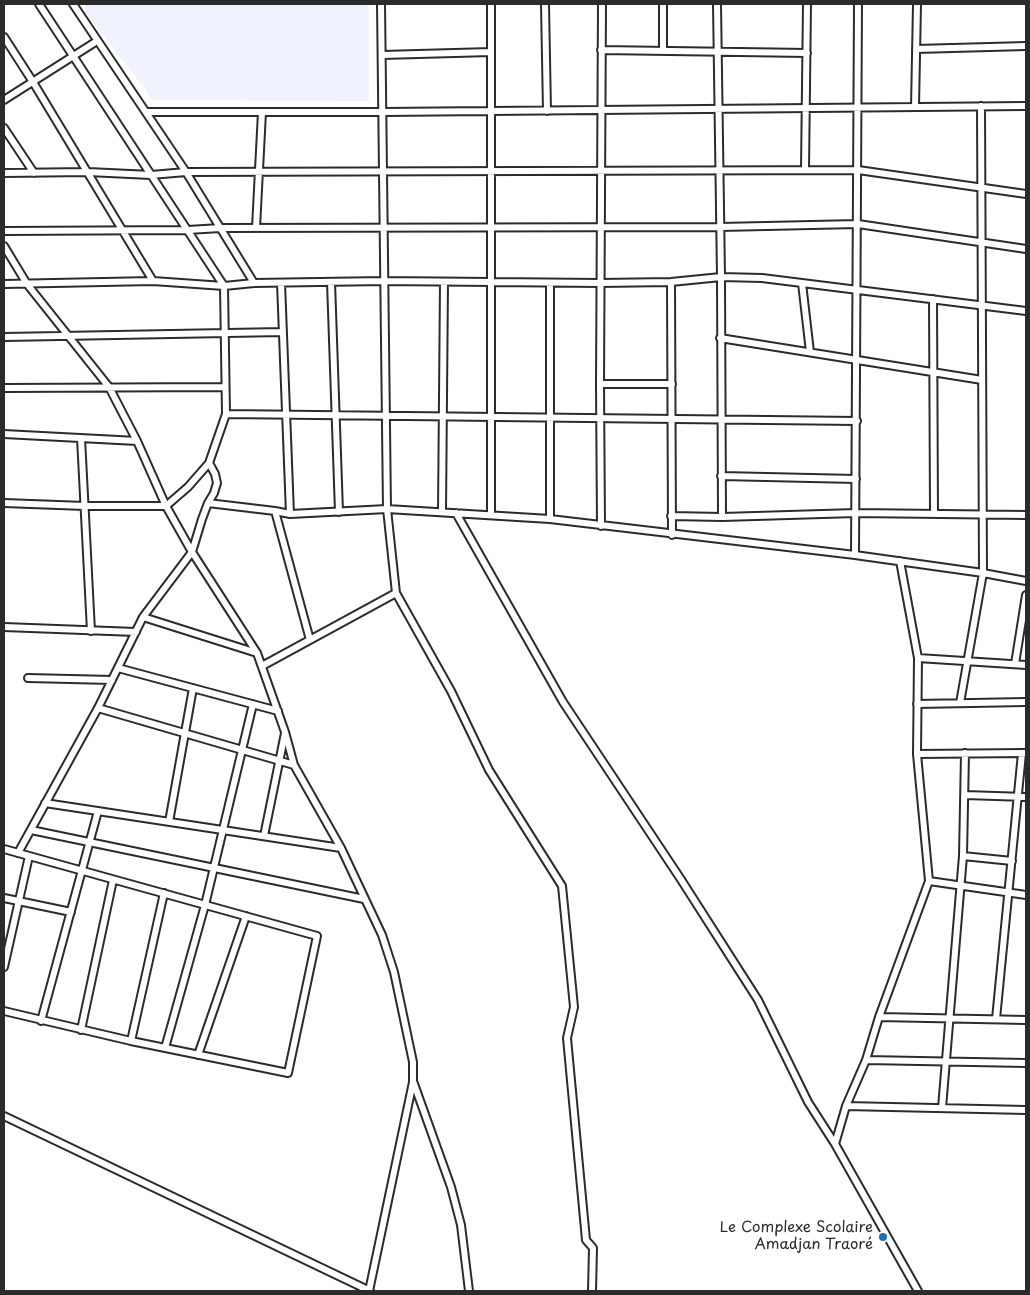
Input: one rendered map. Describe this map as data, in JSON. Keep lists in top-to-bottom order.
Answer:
{
  "places": ["Le Complexe Scolaire Amadjan Traoré"]
}
